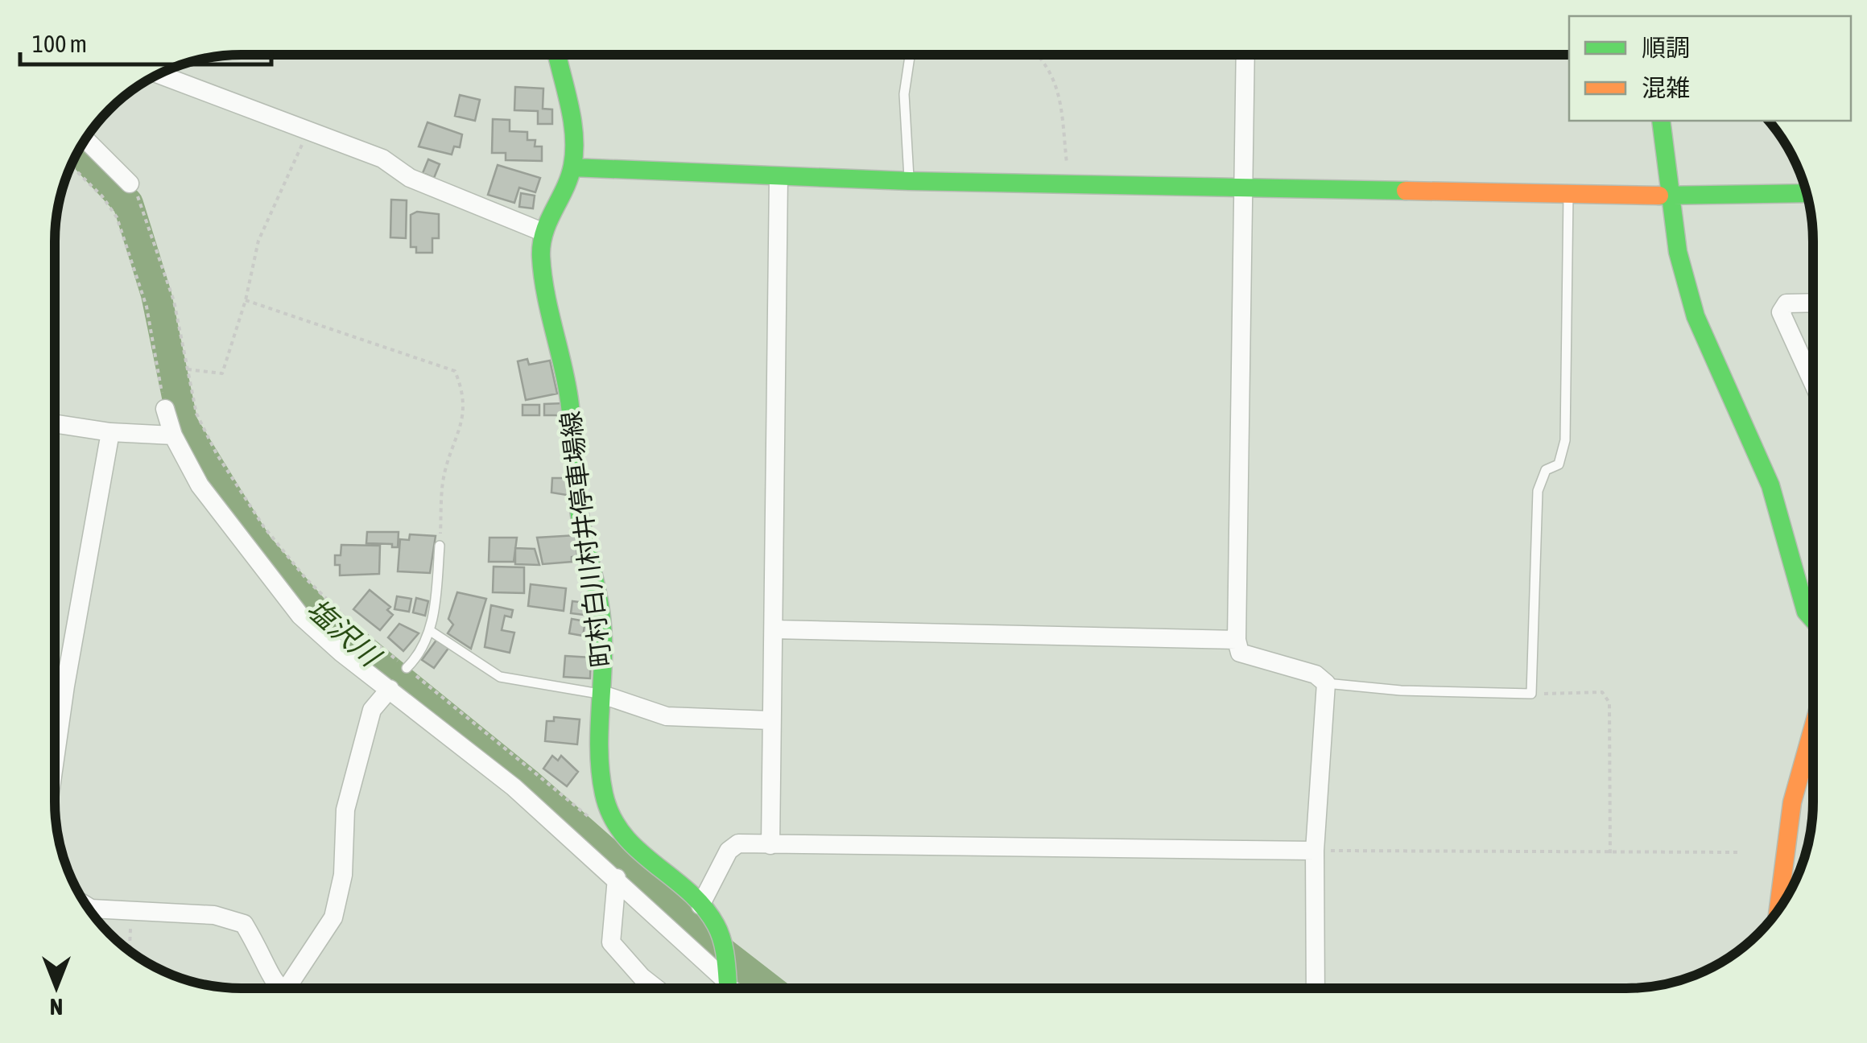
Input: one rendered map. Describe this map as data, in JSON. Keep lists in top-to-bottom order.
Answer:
{
  "streets": {
    "street": ["町村白川村井停車場線"]
  },
  "water": ["塩沢川"],
  "legend": ["順調", "混雑"],
  "scale_bar": "100 m",
  "north": "bottom"
}
